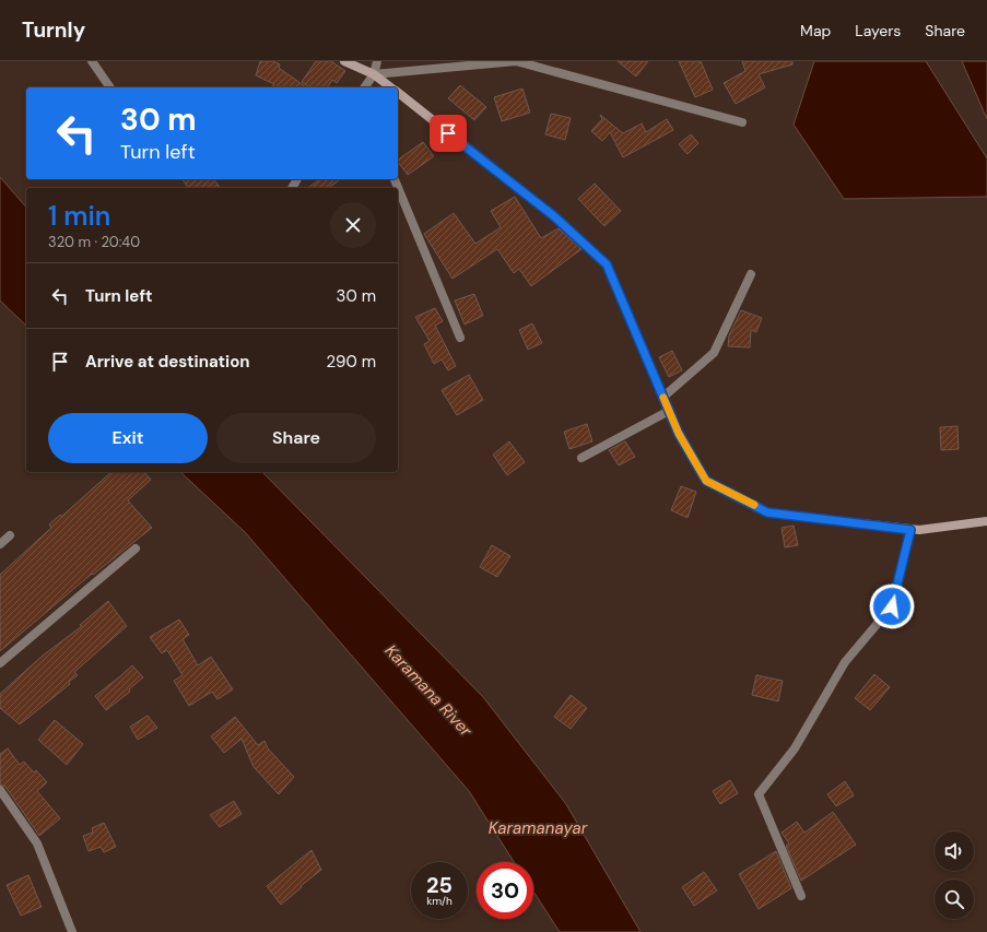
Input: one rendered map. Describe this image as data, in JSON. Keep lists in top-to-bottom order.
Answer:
{
  "water": ["Karamana River", "Karamanayar"],
  "page": {
    "header": "Turnly",
    "nav": ["Map", "Layers", "Share"],
    "turn": ["30 m", "Turn left"],
    "heading": ["1 min", "320 m · 20:40"],
    "list": [
      {
        "name": "Turn left",
        "value": "30 m"
      },
      {
        "name": "Arrive at destination",
        "value": "290 m"
      }
    ],
    "buttons": ["Exit", "Share"],
    "speed": "25 km/h",
    "limit": "30"
  }
}
